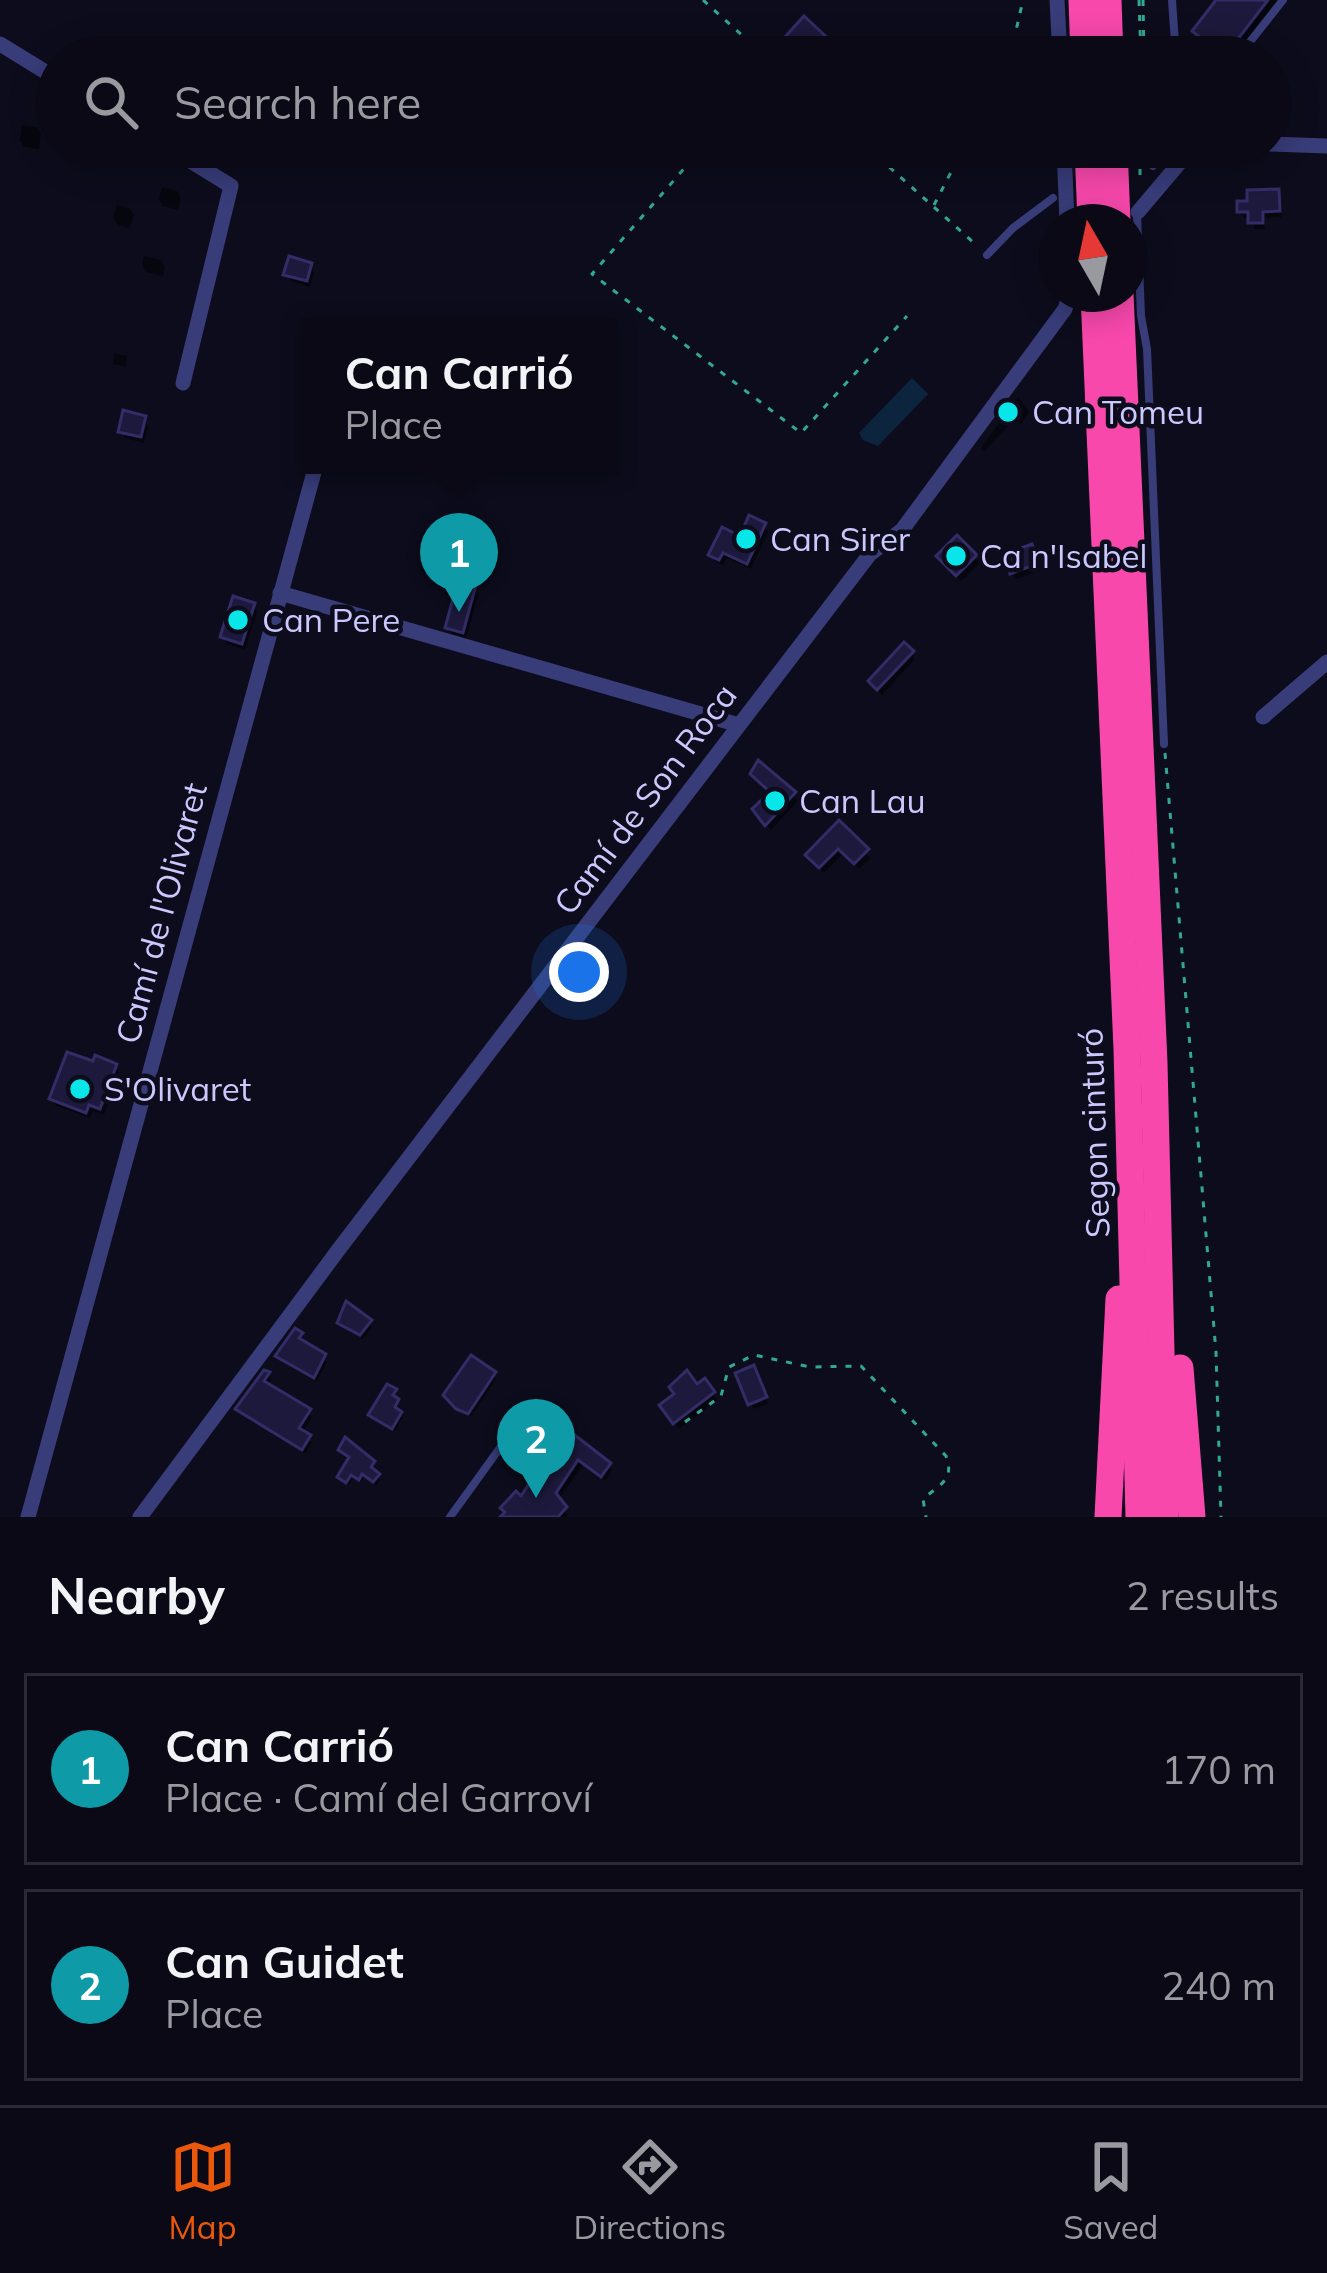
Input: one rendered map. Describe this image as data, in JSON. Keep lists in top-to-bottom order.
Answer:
{
  "streets": {
    "highway": ["Segon cinturó"],
    "street": ["Camí de Son Roca", "Camí de l'Olivaret"]
  },
  "places": [
    "Can Tomeu",
    "Can Sirer",
    "Ca n'Isabel",
    "Can Pere",
    "Can Lau",
    "S'Olivaret"
  ],
  "north": "top",
  "page": {
    "search": "Search here",
    "popup": ["Can Carrió", "Place"],
    "pins": ["1", "2"],
    "heading": ["Nearby", "2 results"],
    "list": [
      {
        "mark": "1",
        "name": "Can Carrió",
        "note": "Place · Camí del Garroví",
        "value": "170 m"
      },
      {
        "mark": "2",
        "name": "Can Guidet",
        "note": "Place",
        "value": "240 m"
      }
    ],
    "nav": ["Map", "Directions", "Saved"]
  }
}
